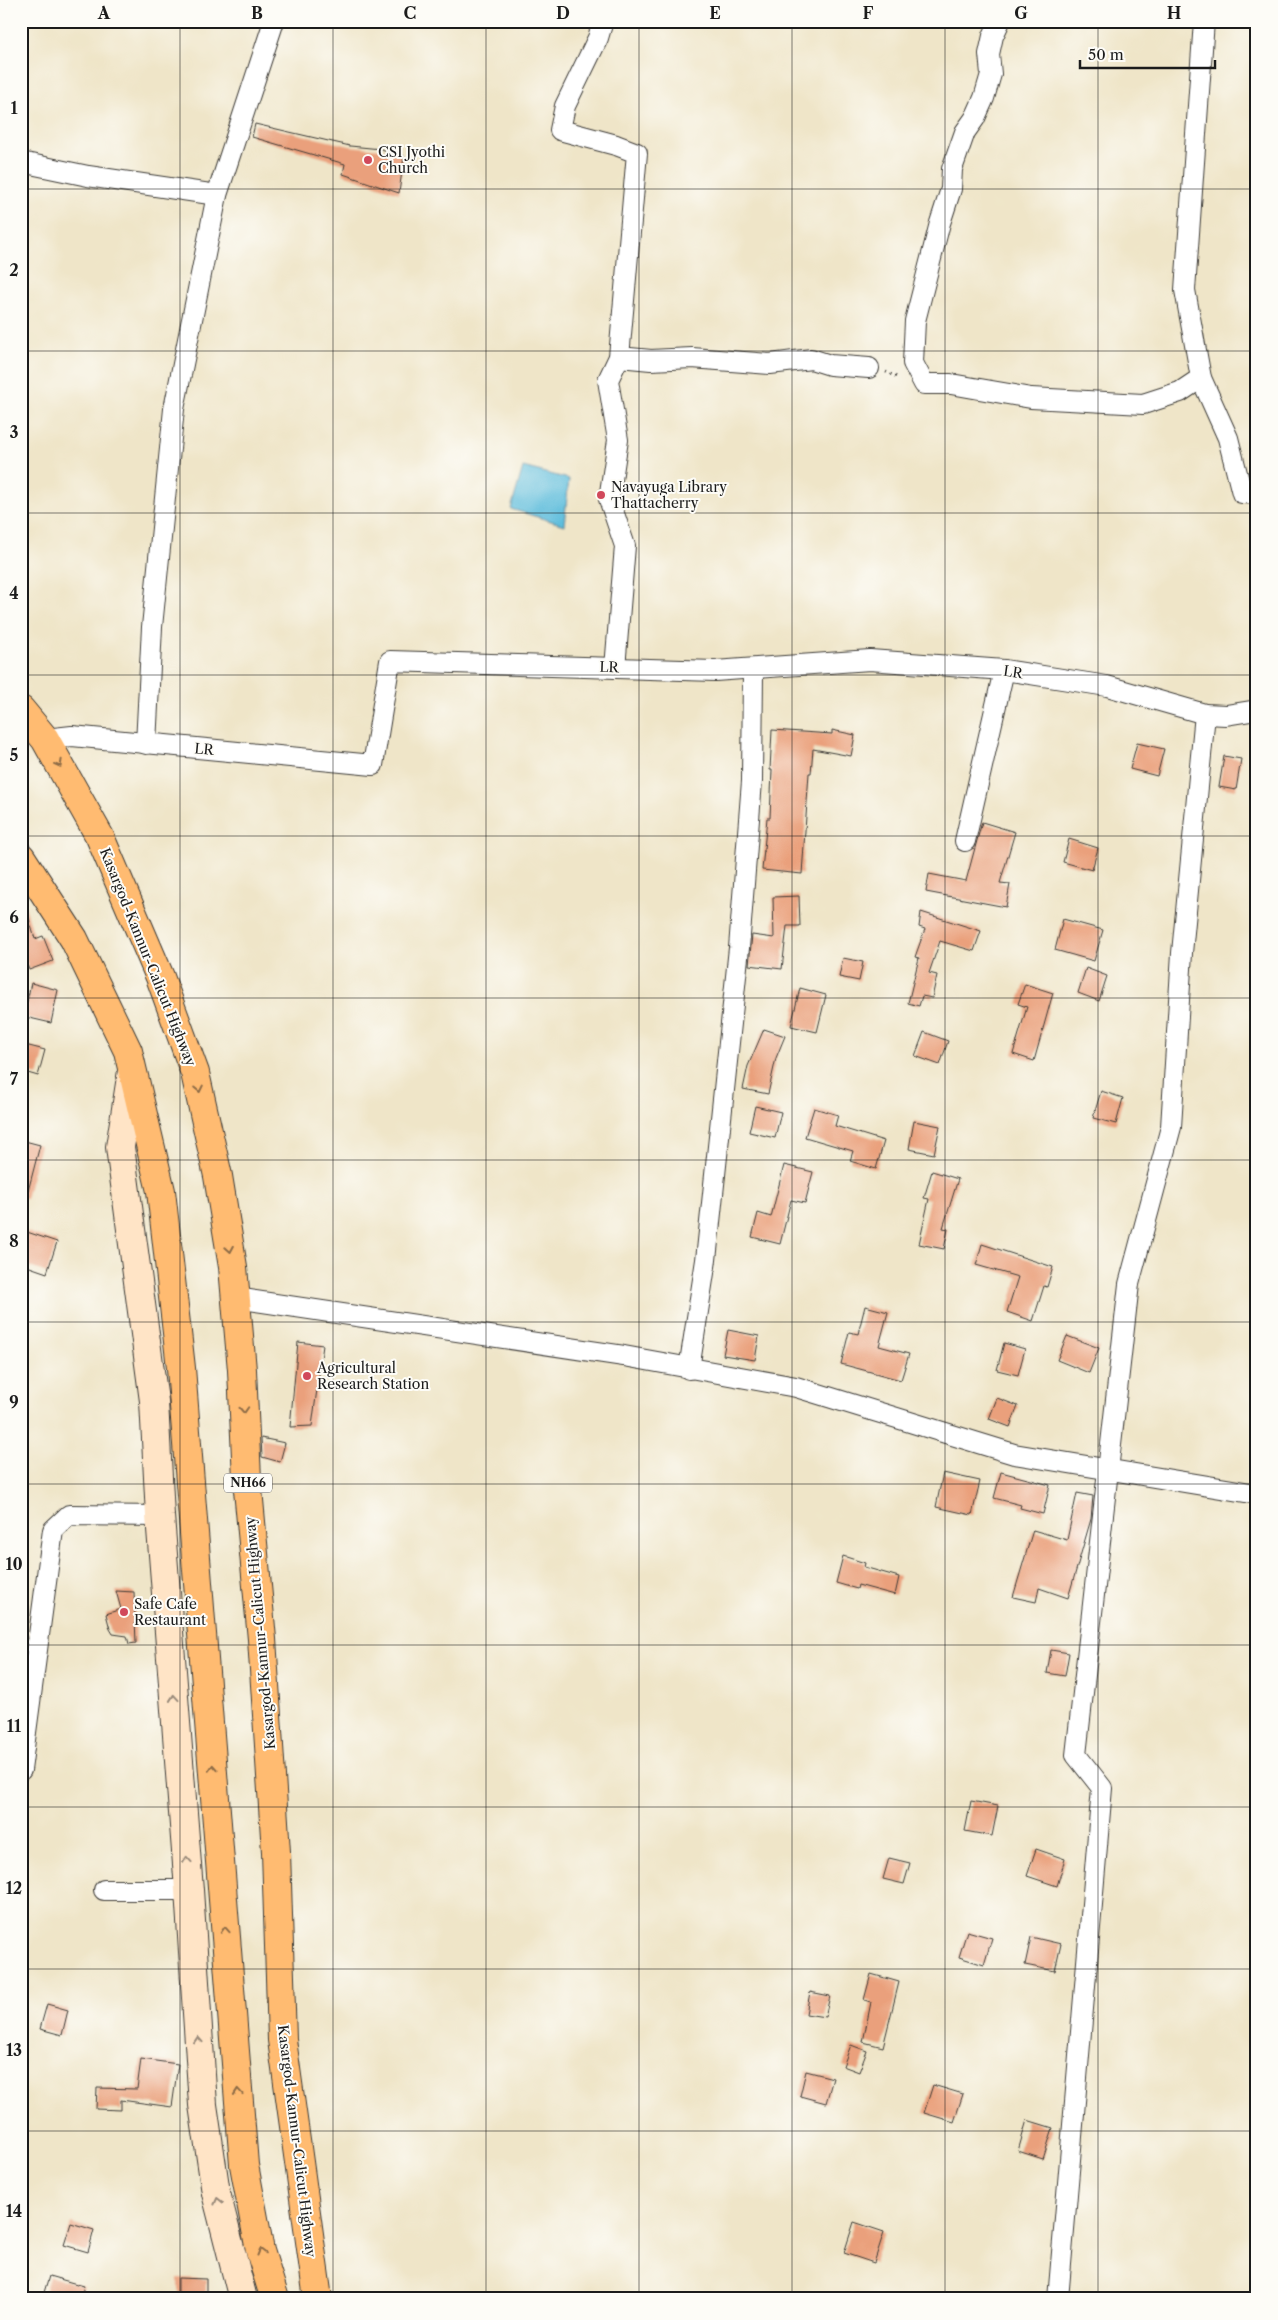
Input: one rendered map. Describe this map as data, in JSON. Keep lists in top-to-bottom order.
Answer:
{
  "streets": {
    "highway": ["Kasargod-Kannur-Calicut Highway", "NH66"],
    "street": ["LR"]
  },
  "crossings": [
    ["LR", "Kasargod-Kannur-Calicut Highway"]
  ],
  "places": [
    "CSI Jyothi Church",
    "Navayuga Library Thattacherry",
    "Agricultural Research Station",
    "Safe Cafe Restaurant"
  ],
  "scale_bar": "50 m",
  "grid": {
    "columns": [
      "A",
      "B",
      "C",
      "D",
      "E",
      "F",
      "G",
      "H"
    ],
    "rows": [
      "1",
      "2",
      "3",
      "4",
      "5",
      "6",
      "7",
      "8",
      "9",
      "10",
      "11",
      "12",
      "13",
      "14"
    ]
  }
}
